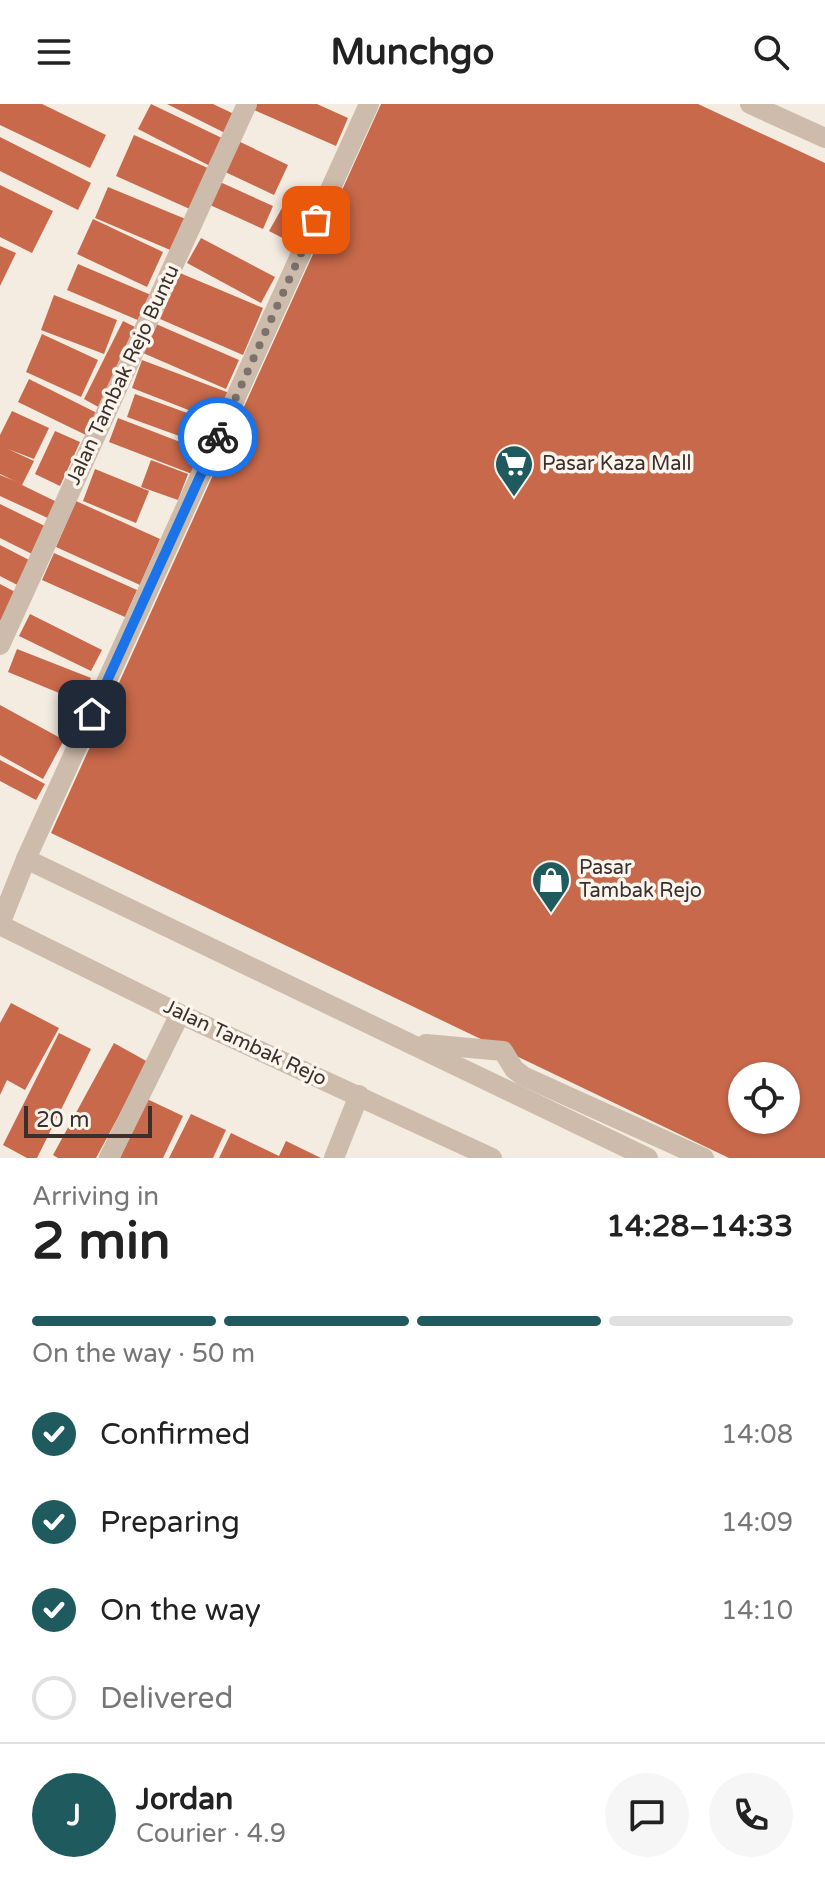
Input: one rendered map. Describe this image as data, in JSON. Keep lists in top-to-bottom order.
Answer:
{
  "streets": {
    "street": ["Jalan Tambak Rejo Buntu", "Jalan Tambak Rejo"]
  },
  "places": {
    "supermarket": ["Pasar Kaza Mall"],
    "shop": ["Pasar Tambak Rejo"]
  },
  "scale_bar": "20 m",
  "page": {
    "header": "Munchgo",
    "scale": "20 m",
    "heading": ["2 min", "Arriving in", "14:28–14:33"],
    "panel": ["Jordan", "Courier · 4.9"],
    "bar": "On the way · 50 m",
    "list": [
      ["Confirmed", "14:08"],
      ["Preparing", "14:09"],
      ["On the way", "14:10"],
      "Delivered"
    ],
    "round": "J"
  }
}
